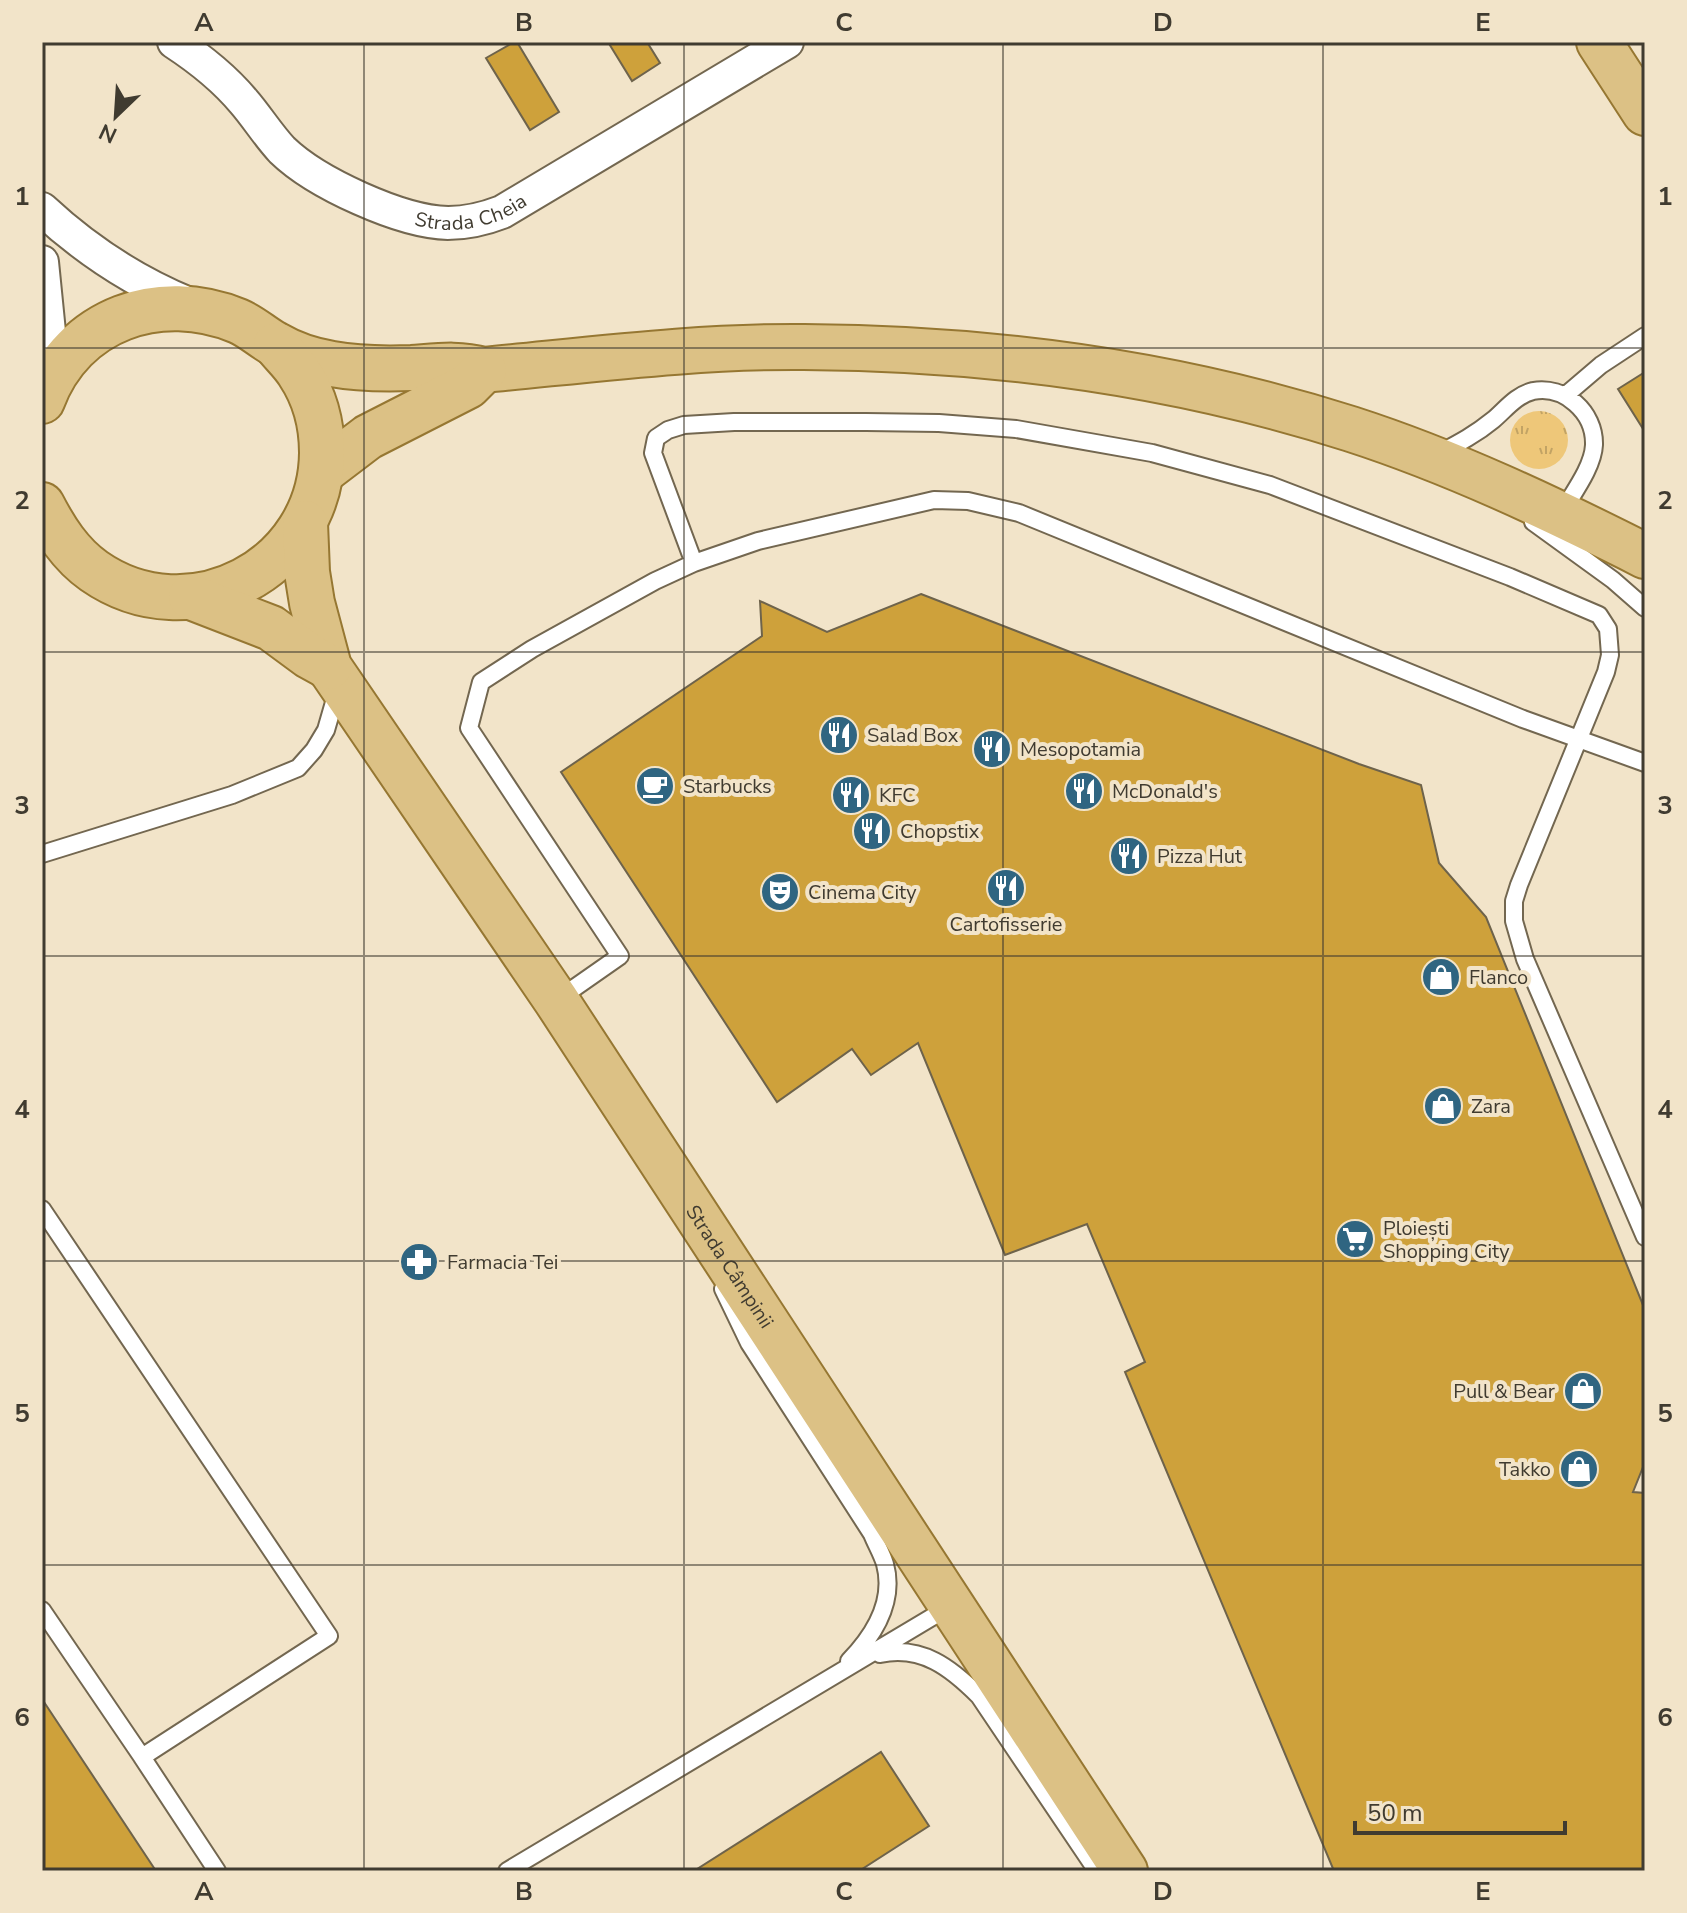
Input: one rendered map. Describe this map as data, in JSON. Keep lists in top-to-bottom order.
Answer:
{
  "streets": {
    "main road": ["Strada Câmpinii"],
    "street": ["Strada Cheia"]
  },
  "places": {
    "restaurant": [
      "Salad Box",
      "Mesopotamia",
      "McDonald's",
      "KFC",
      "Chopstix",
      "Pizza Hut",
      "Cartofisserie"
    ],
    "cafe": ["Starbucks"],
    "theatre": ["Cinema City"],
    "shop": [
      "Flanco",
      "Zara",
      "Pull & Bear",
      "Takko"
    ],
    "supermarket": ["Ploiești Shopping City"],
    "pharmacy": ["Farmacia Tei"]
  },
  "scale_bar": "50 m",
  "north": "bottom left",
  "grid": {
    "columns": [
      "A",
      "B",
      "C",
      "D",
      "E"
    ],
    "rows": [
      "1",
      "2",
      "3",
      "4",
      "5",
      "6"
    ]
  }
}
